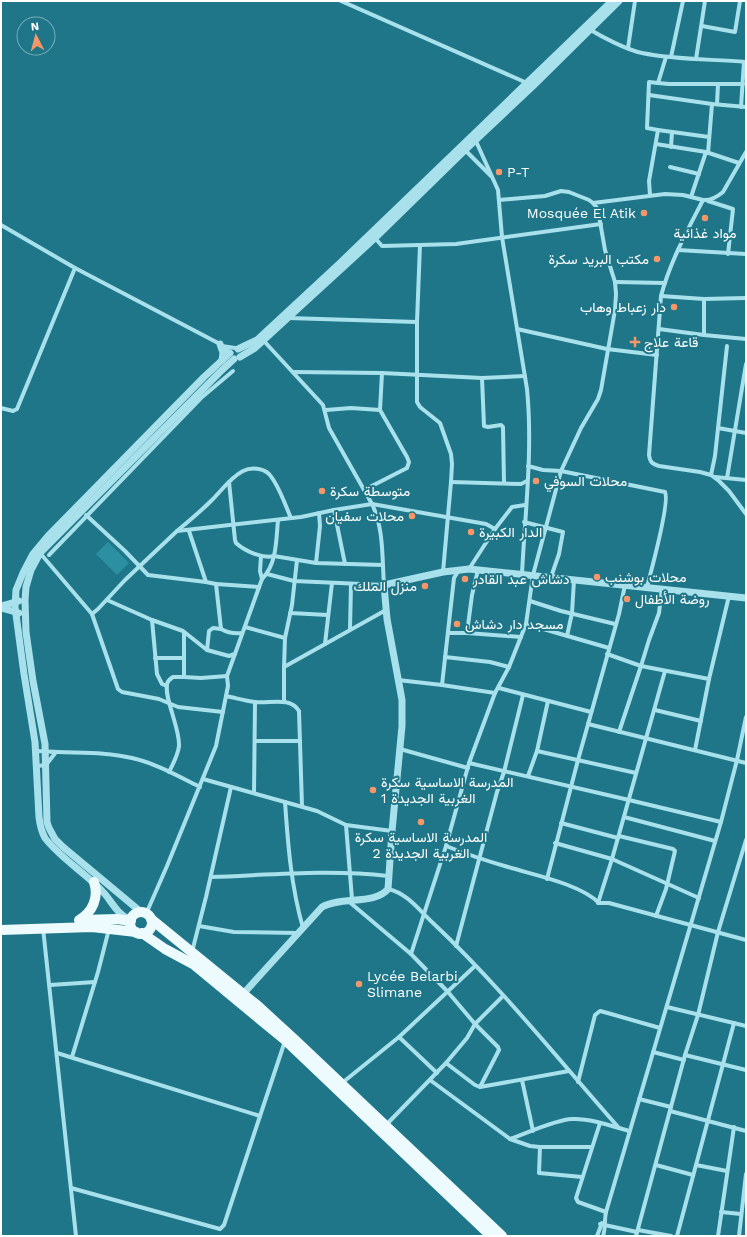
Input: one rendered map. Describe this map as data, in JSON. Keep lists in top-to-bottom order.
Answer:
{
  "places": {
    "other": [
      "P-T",
      "Mosquée El Atik",
      "مواد غذائية",
      "مكتب البريد سكرة",
      "دار زعباط وهاب",
      "محلات السوفي",
      "متوسطة سكرة",
      "محلات سفيان",
      "الدار الكبيرة",
      "محلات بوشنب",
      "دشاش عبد القادر",
      "منزل الملك",
      "روضة الأطفال",
      "مسجد دار دشاش",
      "المدرسة الاساسية سكرة الغربية الجديدة 1",
      "المدرسة الاساسية سكرة الغربية الجديدة 2",
      "Lycée Belarbi Slimane"
    ],
    "health": ["قاعة علاج"]
  },
  "north": "top"
}
